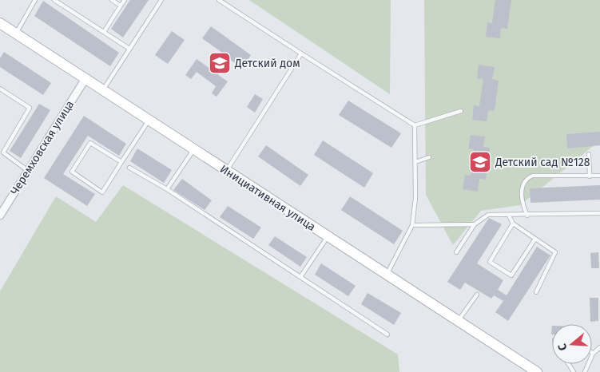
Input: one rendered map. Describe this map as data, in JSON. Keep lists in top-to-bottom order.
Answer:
{
  "streets": {
    "main road": ["Инициативная улица"],
    "street": ["Черемховская улица"]
  },
  "crossings": [
    ["Черемховская улица", "Инициативная улица"]
  ],
  "places": {
    "school or university": ["Детский дом", "Детский сад №128"]
  },
  "north": "left"
}
